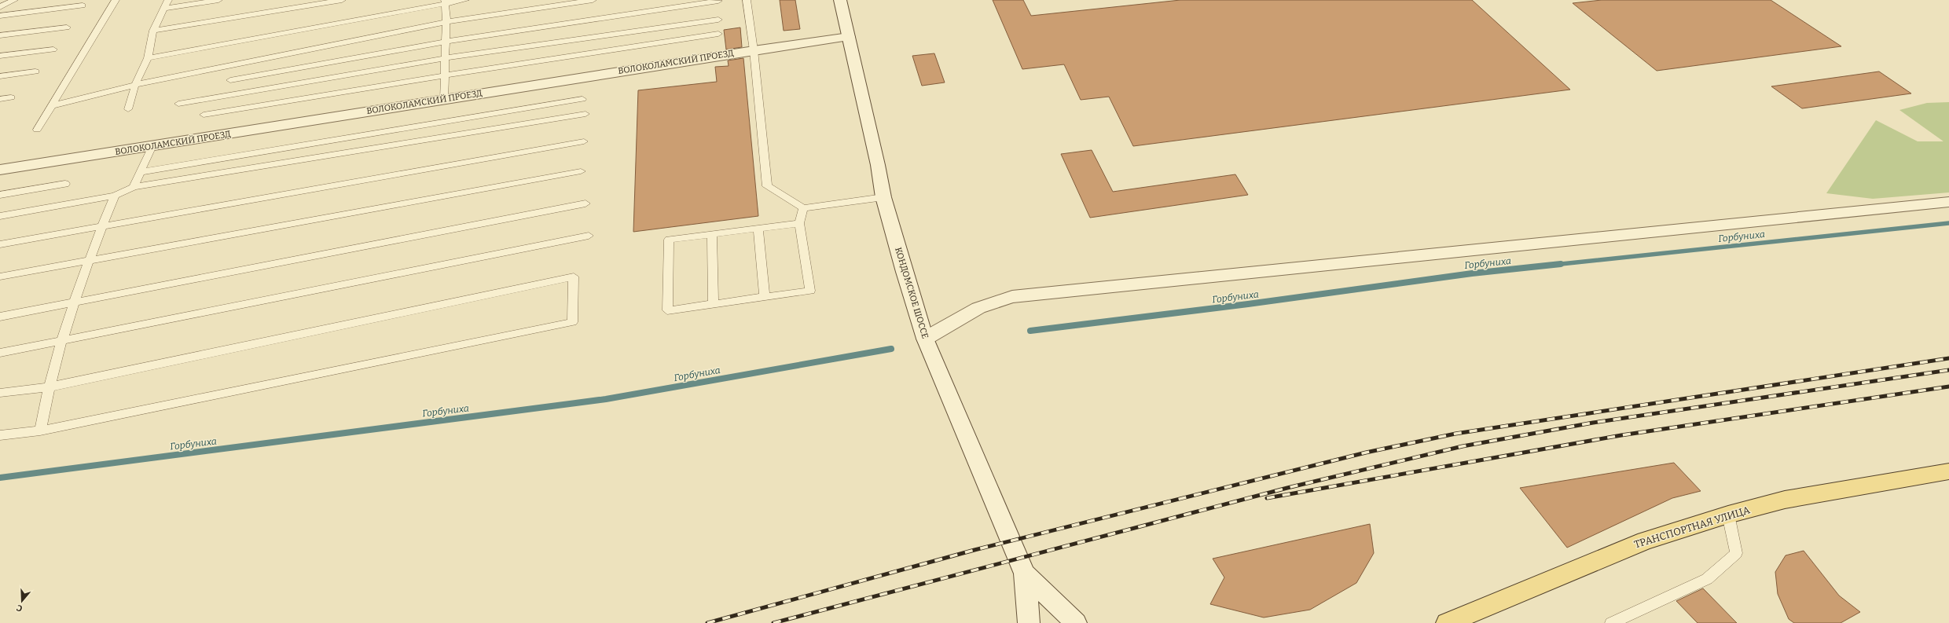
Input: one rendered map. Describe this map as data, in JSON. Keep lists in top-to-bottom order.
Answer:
{
  "streets": {
    "main road": ["ТРАНСПОРТНАЯ УЛИЦА"],
    "street": ["ВОЛОКОЛАМСКИЙ ПРОЕЗД", "КОНДОМСКОЕ ШОССЕ"]
  },
  "crossings": [
    ["ВОЛОКОЛАМСКИЙ ПРОЕЗД", "КОНДОМСКОЕ ШОССЕ"]
  ],
  "water": ["Горбуниха"],
  "north": "bottom"
}
